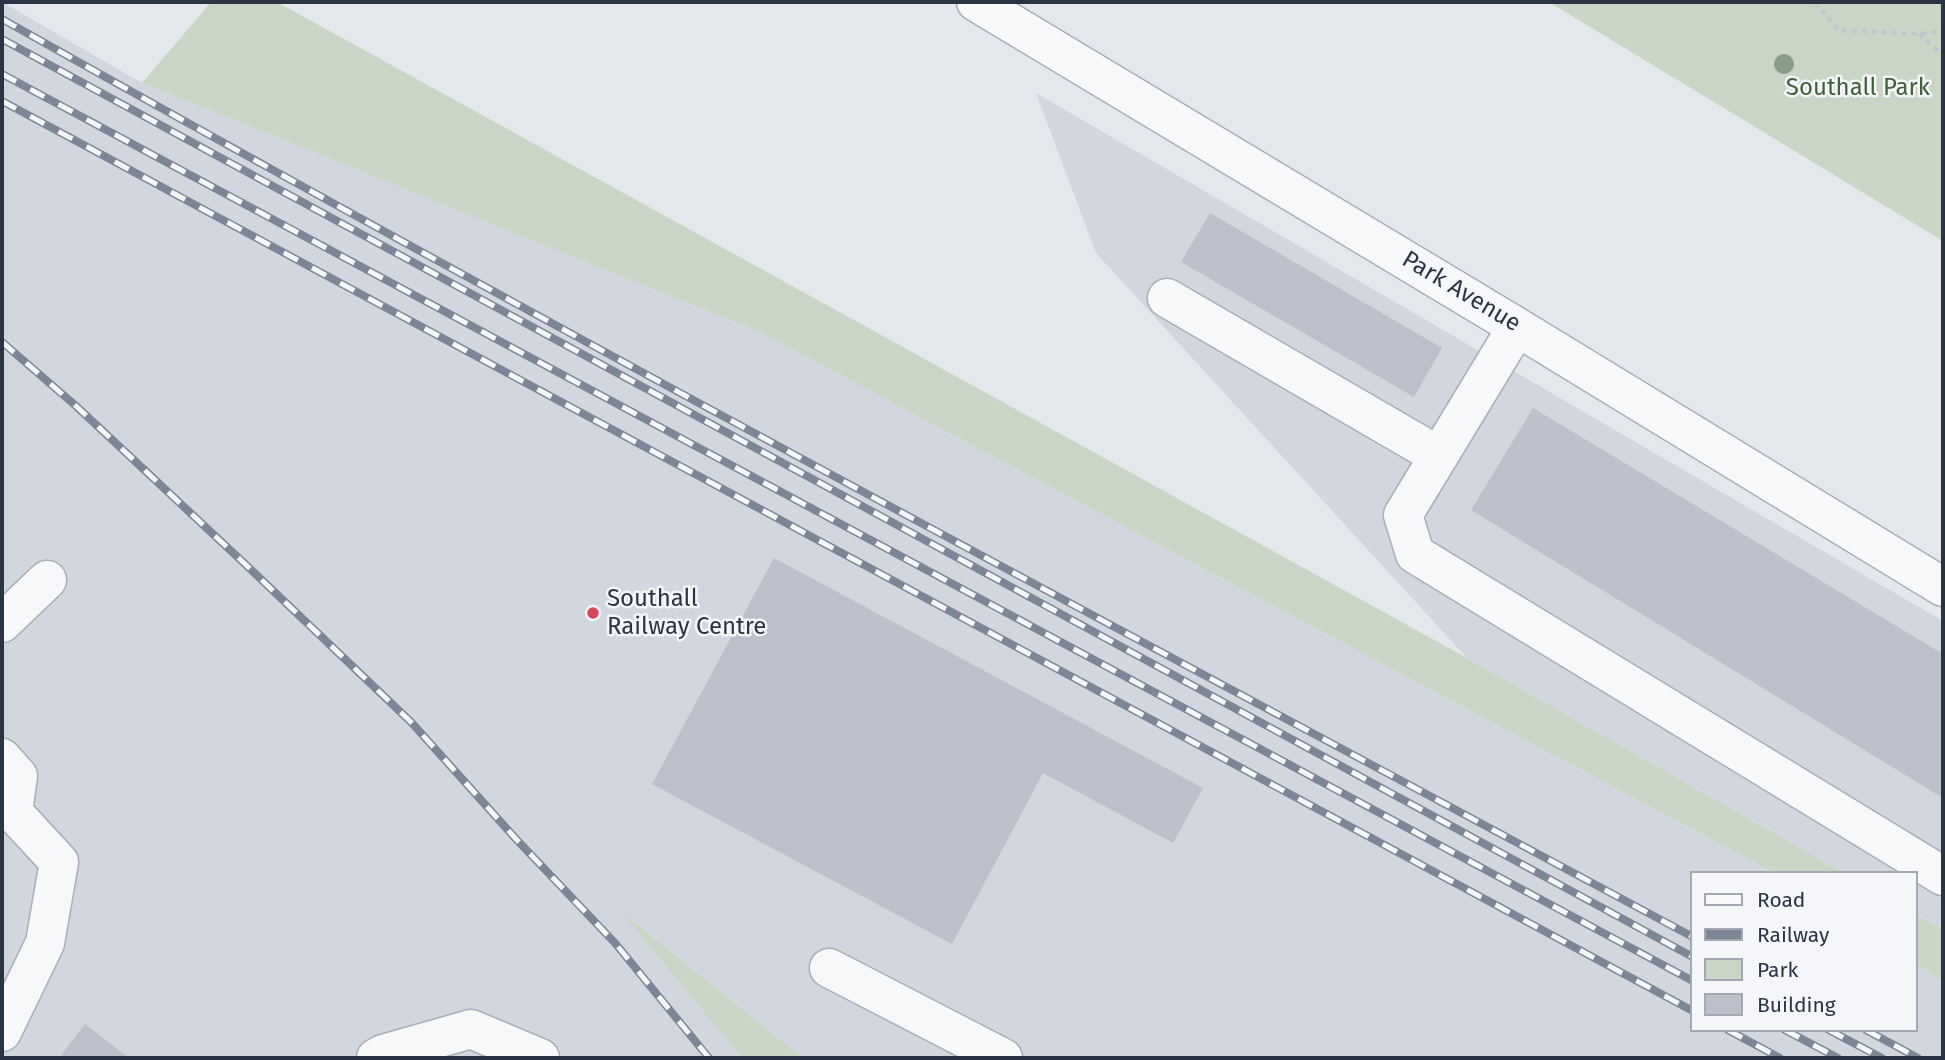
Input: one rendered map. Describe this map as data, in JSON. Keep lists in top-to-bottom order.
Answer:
{
  "streets": {
    "street": ["Park Avenue"]
  },
  "parks": ["Southall Park"],
  "places": ["Southall Railway Centre"],
  "legend": [
    "Road",
    "Railway",
    "Park",
    "Building"
  ]
}
